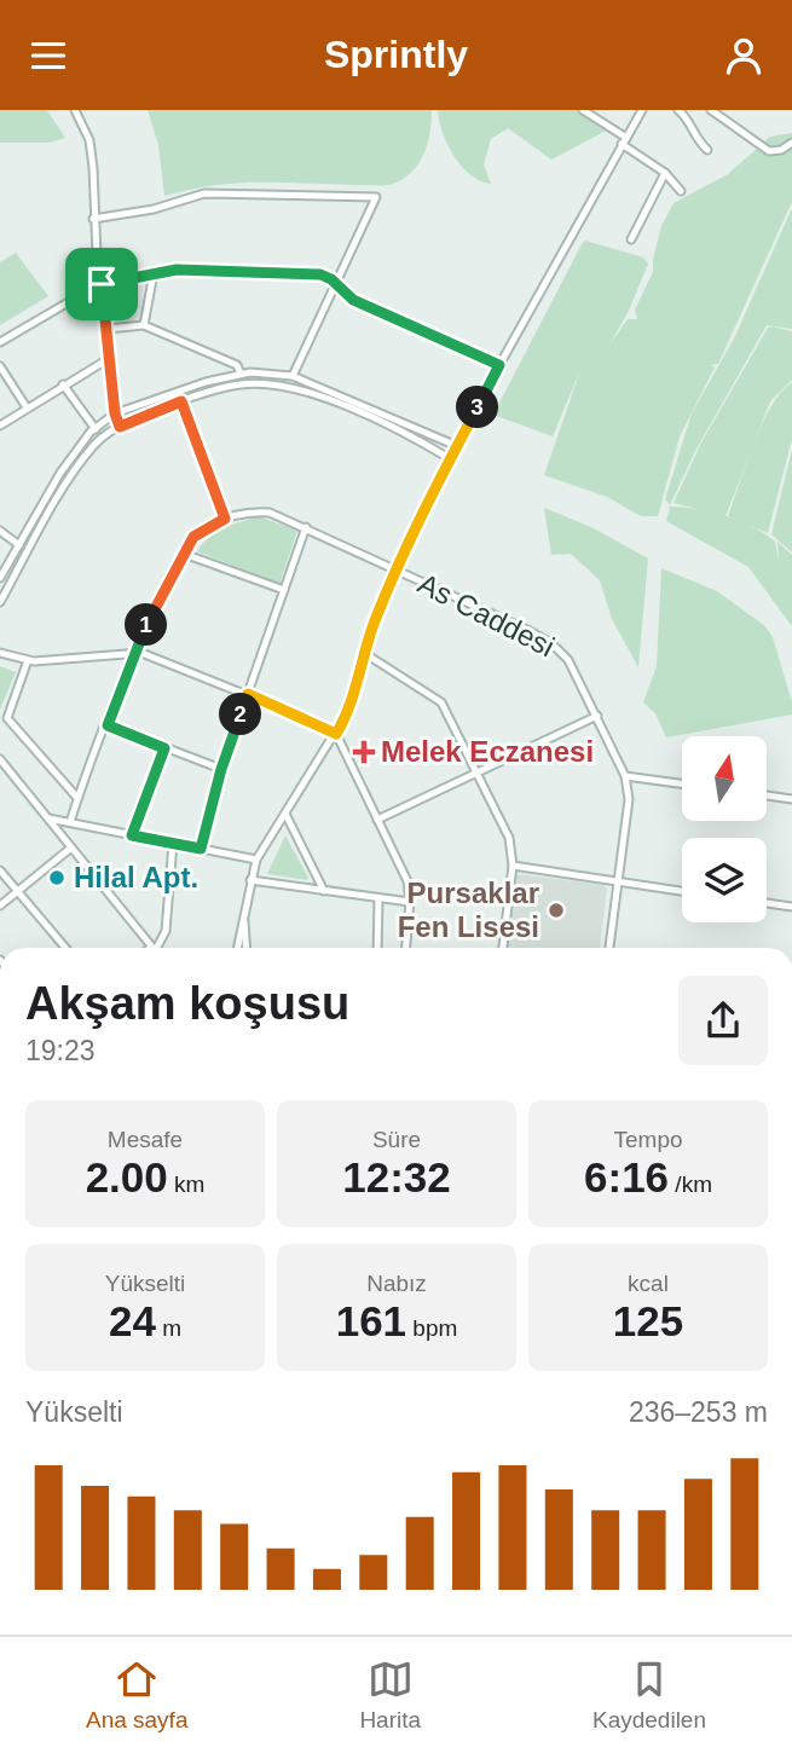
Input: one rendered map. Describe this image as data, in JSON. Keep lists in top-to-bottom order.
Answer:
{
  "streets": {
    "street": ["As Caddesi"]
  },
  "places": {
    "health": ["Melek Eczanesi"],
    "other": ["Hilal Apt.", "Pursaklar Fen Lisesi"]
  },
  "north": "top",
  "page": {
    "header": "Sprintly",
    "pins": ["3", "1", "2"],
    "heading": ["Akşam koşusu", "19:23"],
    "stats": [
      ["Mesafe", "2.00 km"],
      ["Süre", "12:32"],
      ["Tempo", "6:16 /km"],
      ["Yükselti", "24 m"],
      ["Nabız", "161 bpm"],
      ["kcal", "125"]
    ],
    "chart": ["Yükselti", "236–253 m"],
    "tabs": ["Ana sayfa", "Harita", "Kaydedilen"]
  }
}
